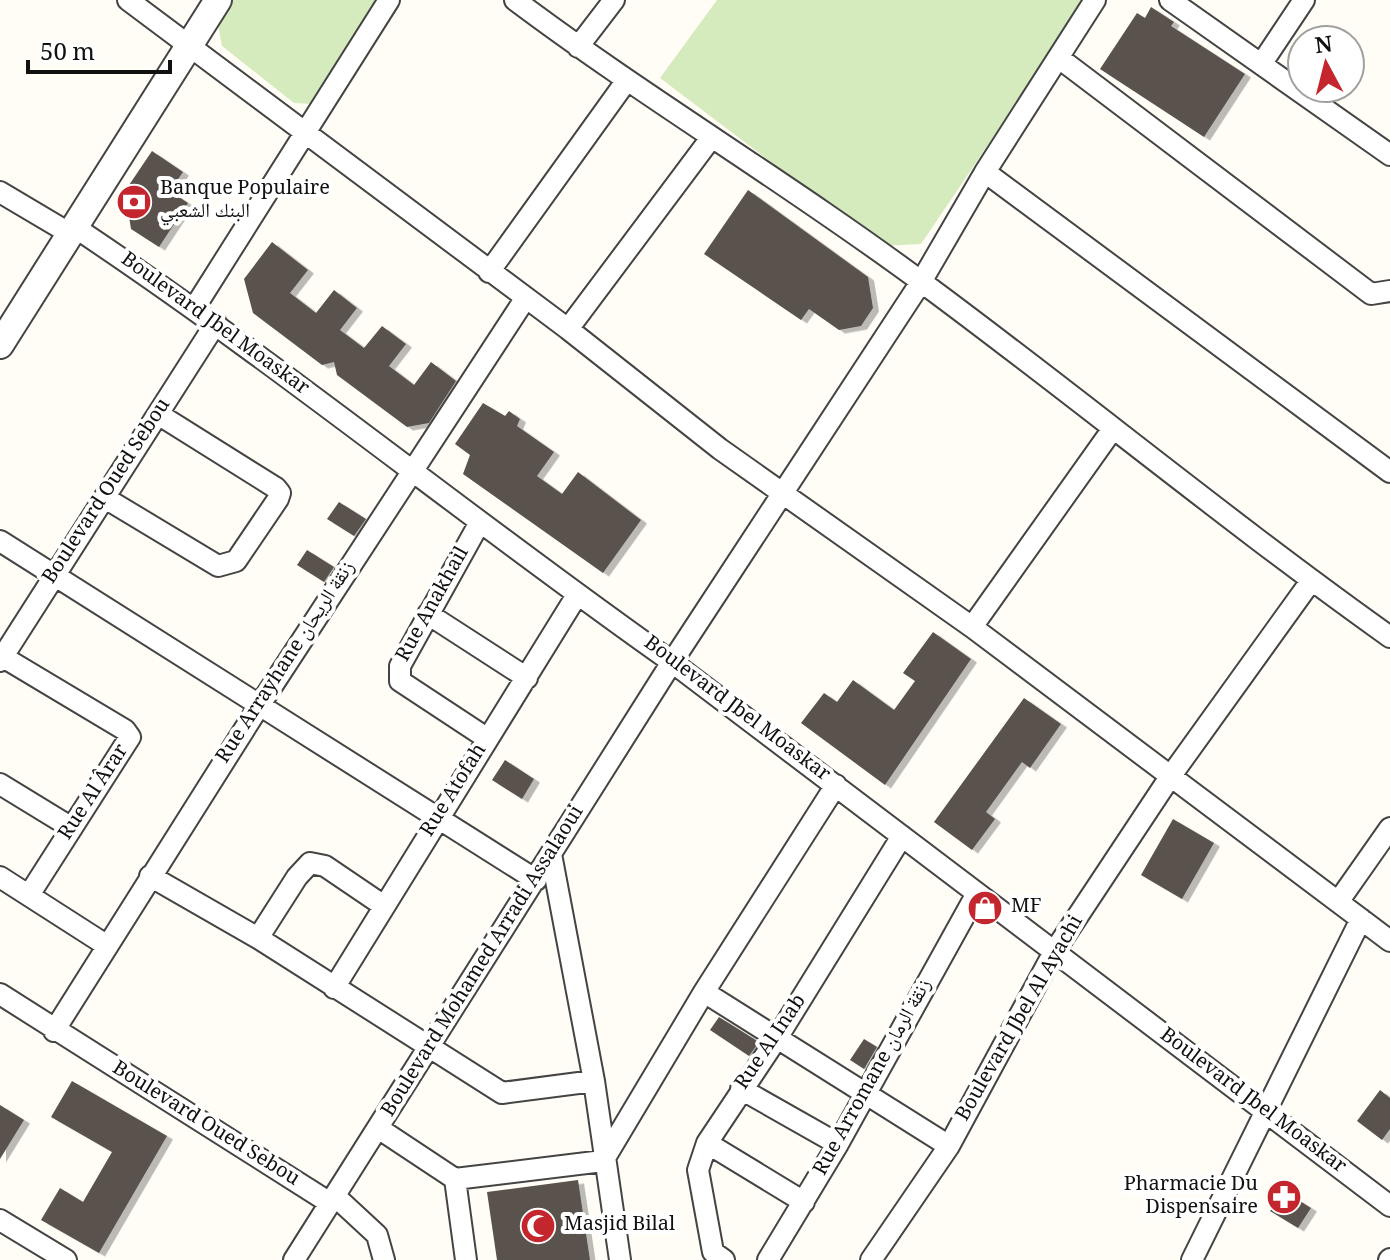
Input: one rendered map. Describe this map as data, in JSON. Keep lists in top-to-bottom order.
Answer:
{
  "streets": {
    "street": [
      "Boulevard Jbel Moaskar",
      "Boulevard Oued Sebou",
      "Rue Anakhail",
      "Rue Arrayhane زنقة الريحان",
      "Rue Atofah",
      "Rue Al Ârar",
      "Boulevard Mohamed Arradi Assalaoui",
      "Boulevard Jbel Al Ayachi",
      "Rue Al Inab",
      "Rue Arromane زنقة الرمان"
    ]
  },
  "crossings": [
    ["Boulevard Jbel Moaskar", "Boulevard Oued Sebou"],
    ["Boulevard Jbel Moaskar", "Rue Anakhail"],
    ["Boulevard Jbel Moaskar", "Rue Arrayhane زنقة الريحان"],
    ["Boulevard Jbel Moaskar", "Rue Atofah"],
    ["Boulevard Jbel Moaskar", "Boulevard Mohamed Arradi Assalaoui"],
    ["Boulevard Jbel Moaskar", "Boulevard Jbel Al Ayachi"],
    ["Boulevard Jbel Moaskar", "Rue Al Inab"],
    ["Boulevard Jbel Moaskar", "Rue Arromane زنقة الرمان"],
    ["Boulevard Oued Sebou", "Rue Arrayhane زنقة الريحان"],
    ["Boulevard Oued Sebou", "Rue Al Ârar"],
    ["Boulevard Oued Sebou", "Boulevard Mohamed Arradi Assalaoui"],
    ["Rue Anakhail", "Rue Atofah"]
  ],
  "places": {
    "bank": ["Banque Populaire البنك الشعبي"],
    "shop": ["MF"],
    "pharmacy": ["Pharmacie Du Dispensaire"],
    "mosque": ["Masjid Bilal"]
  },
  "scale_bar": "50 m",
  "north": "top"
}
